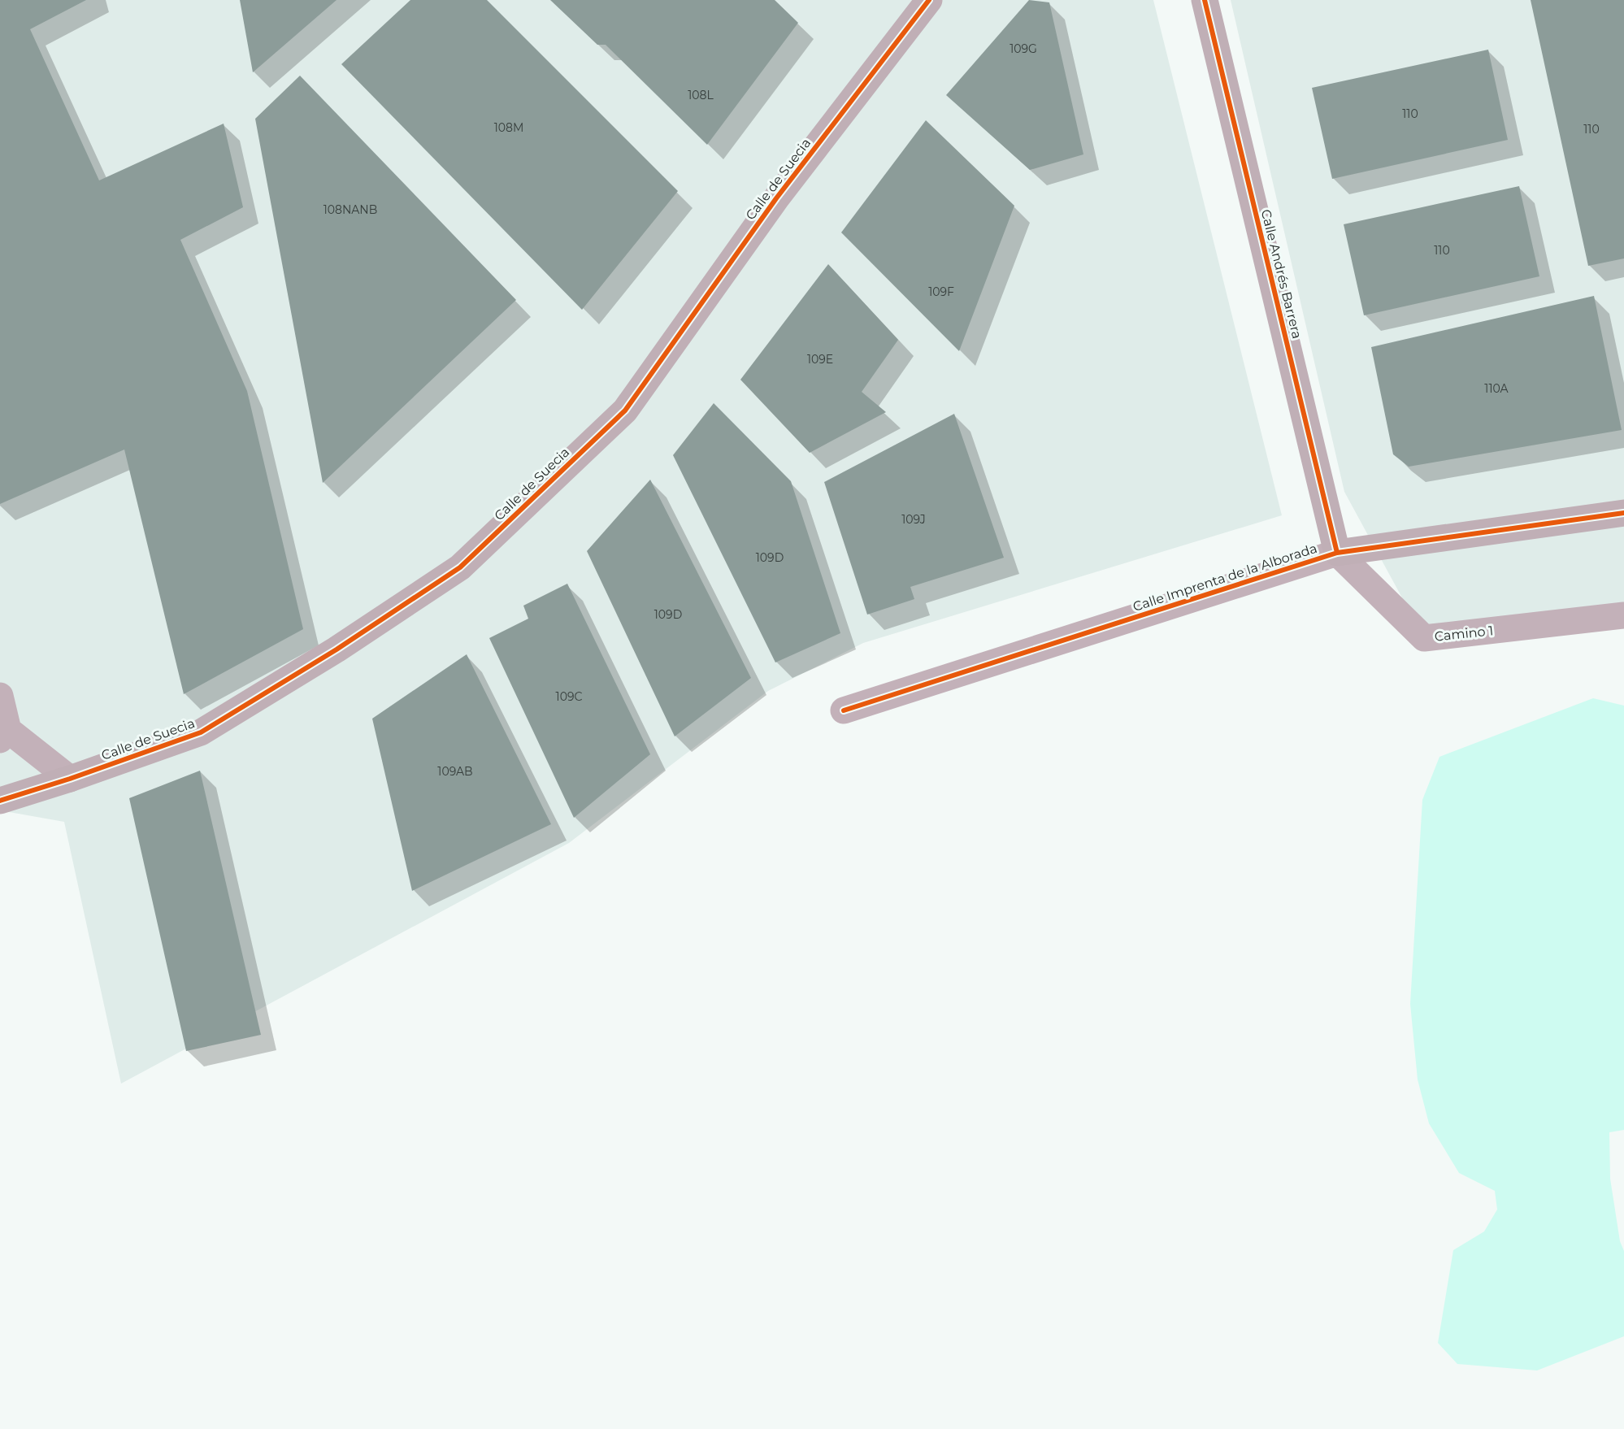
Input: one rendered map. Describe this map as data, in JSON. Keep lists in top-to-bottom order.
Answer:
{
  "streets": {
    "street": [
      "Calle de Suecia",
      "Calle Andrés Barrera",
      "Calle Imprenta de la Alborada",
      "Camino 1"
    ]
  },
  "crossings": [
    ["Calle Andrés Barrera", "Calle Imprenta de la Alborada"],
    ["Calle Andrés Barrera", "Camino 1"],
    ["Calle Imprenta de la Alborada", "Camino 1"]
  ],
  "house_numbers": [
    "109G",
    "108L",
    "110",
    "108M",
    "110",
    "108NANB",
    "110",
    "109F",
    "109E",
    "110A",
    "109J",
    "109D",
    "109D",
    "109C",
    "109AB"
  ]
}
